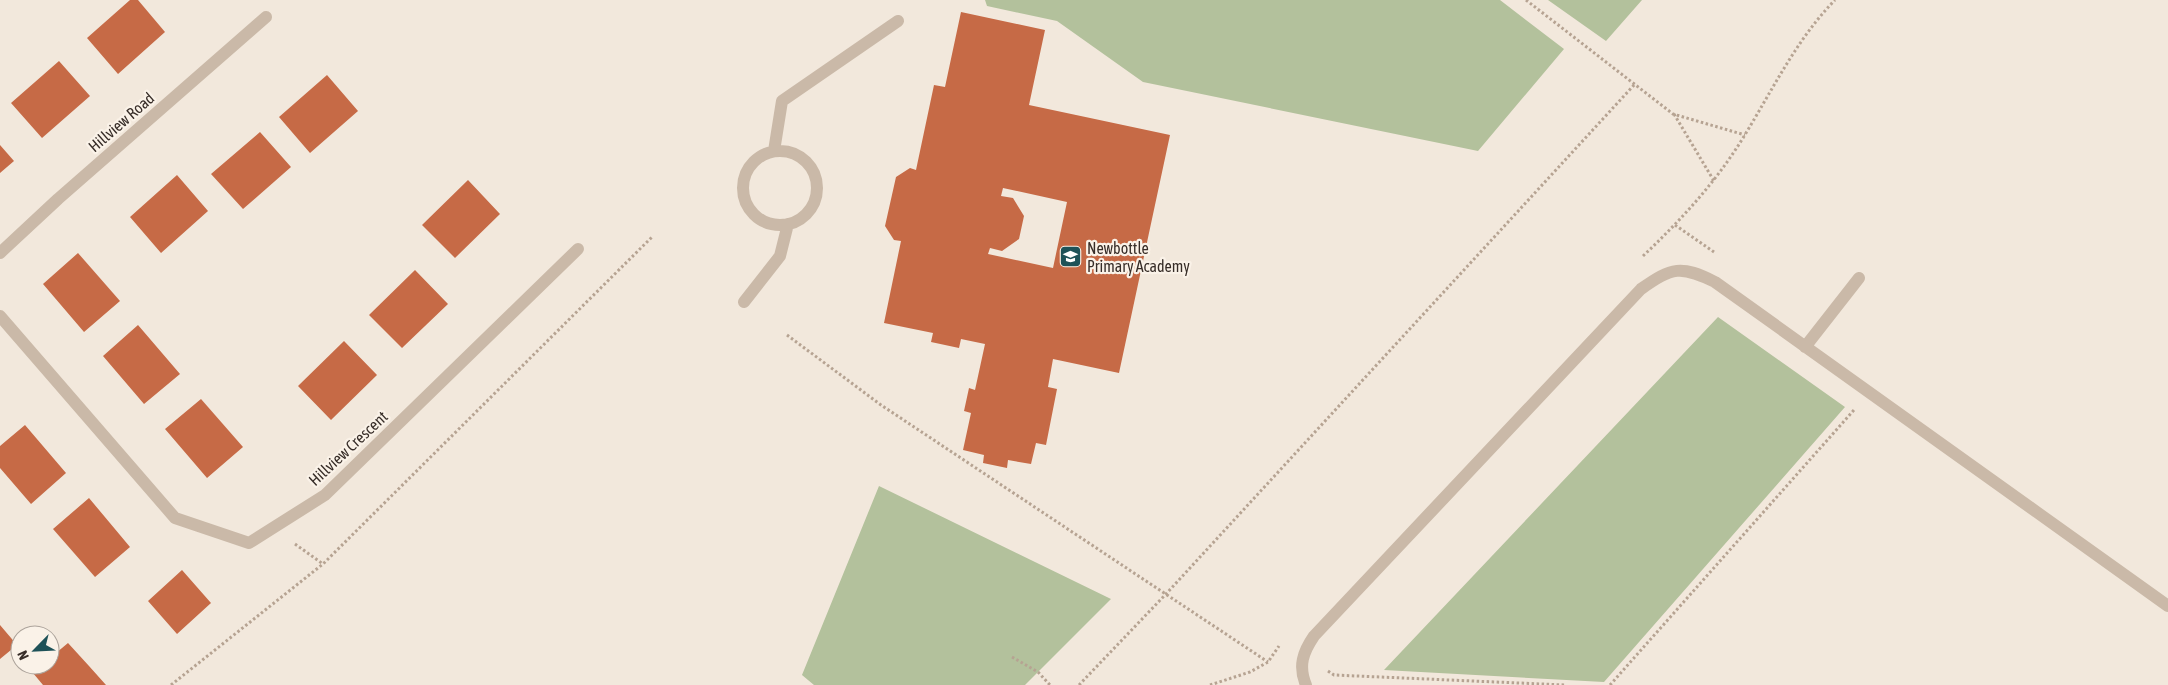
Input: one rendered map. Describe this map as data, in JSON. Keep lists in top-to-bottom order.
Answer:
{
  "streets": {
    "street": ["Hillview Road", "Hillview Crescent"]
  },
  "places": {
    "school or university": ["Newbottle Primary Academy"]
  },
  "north": "bottom left"
}
